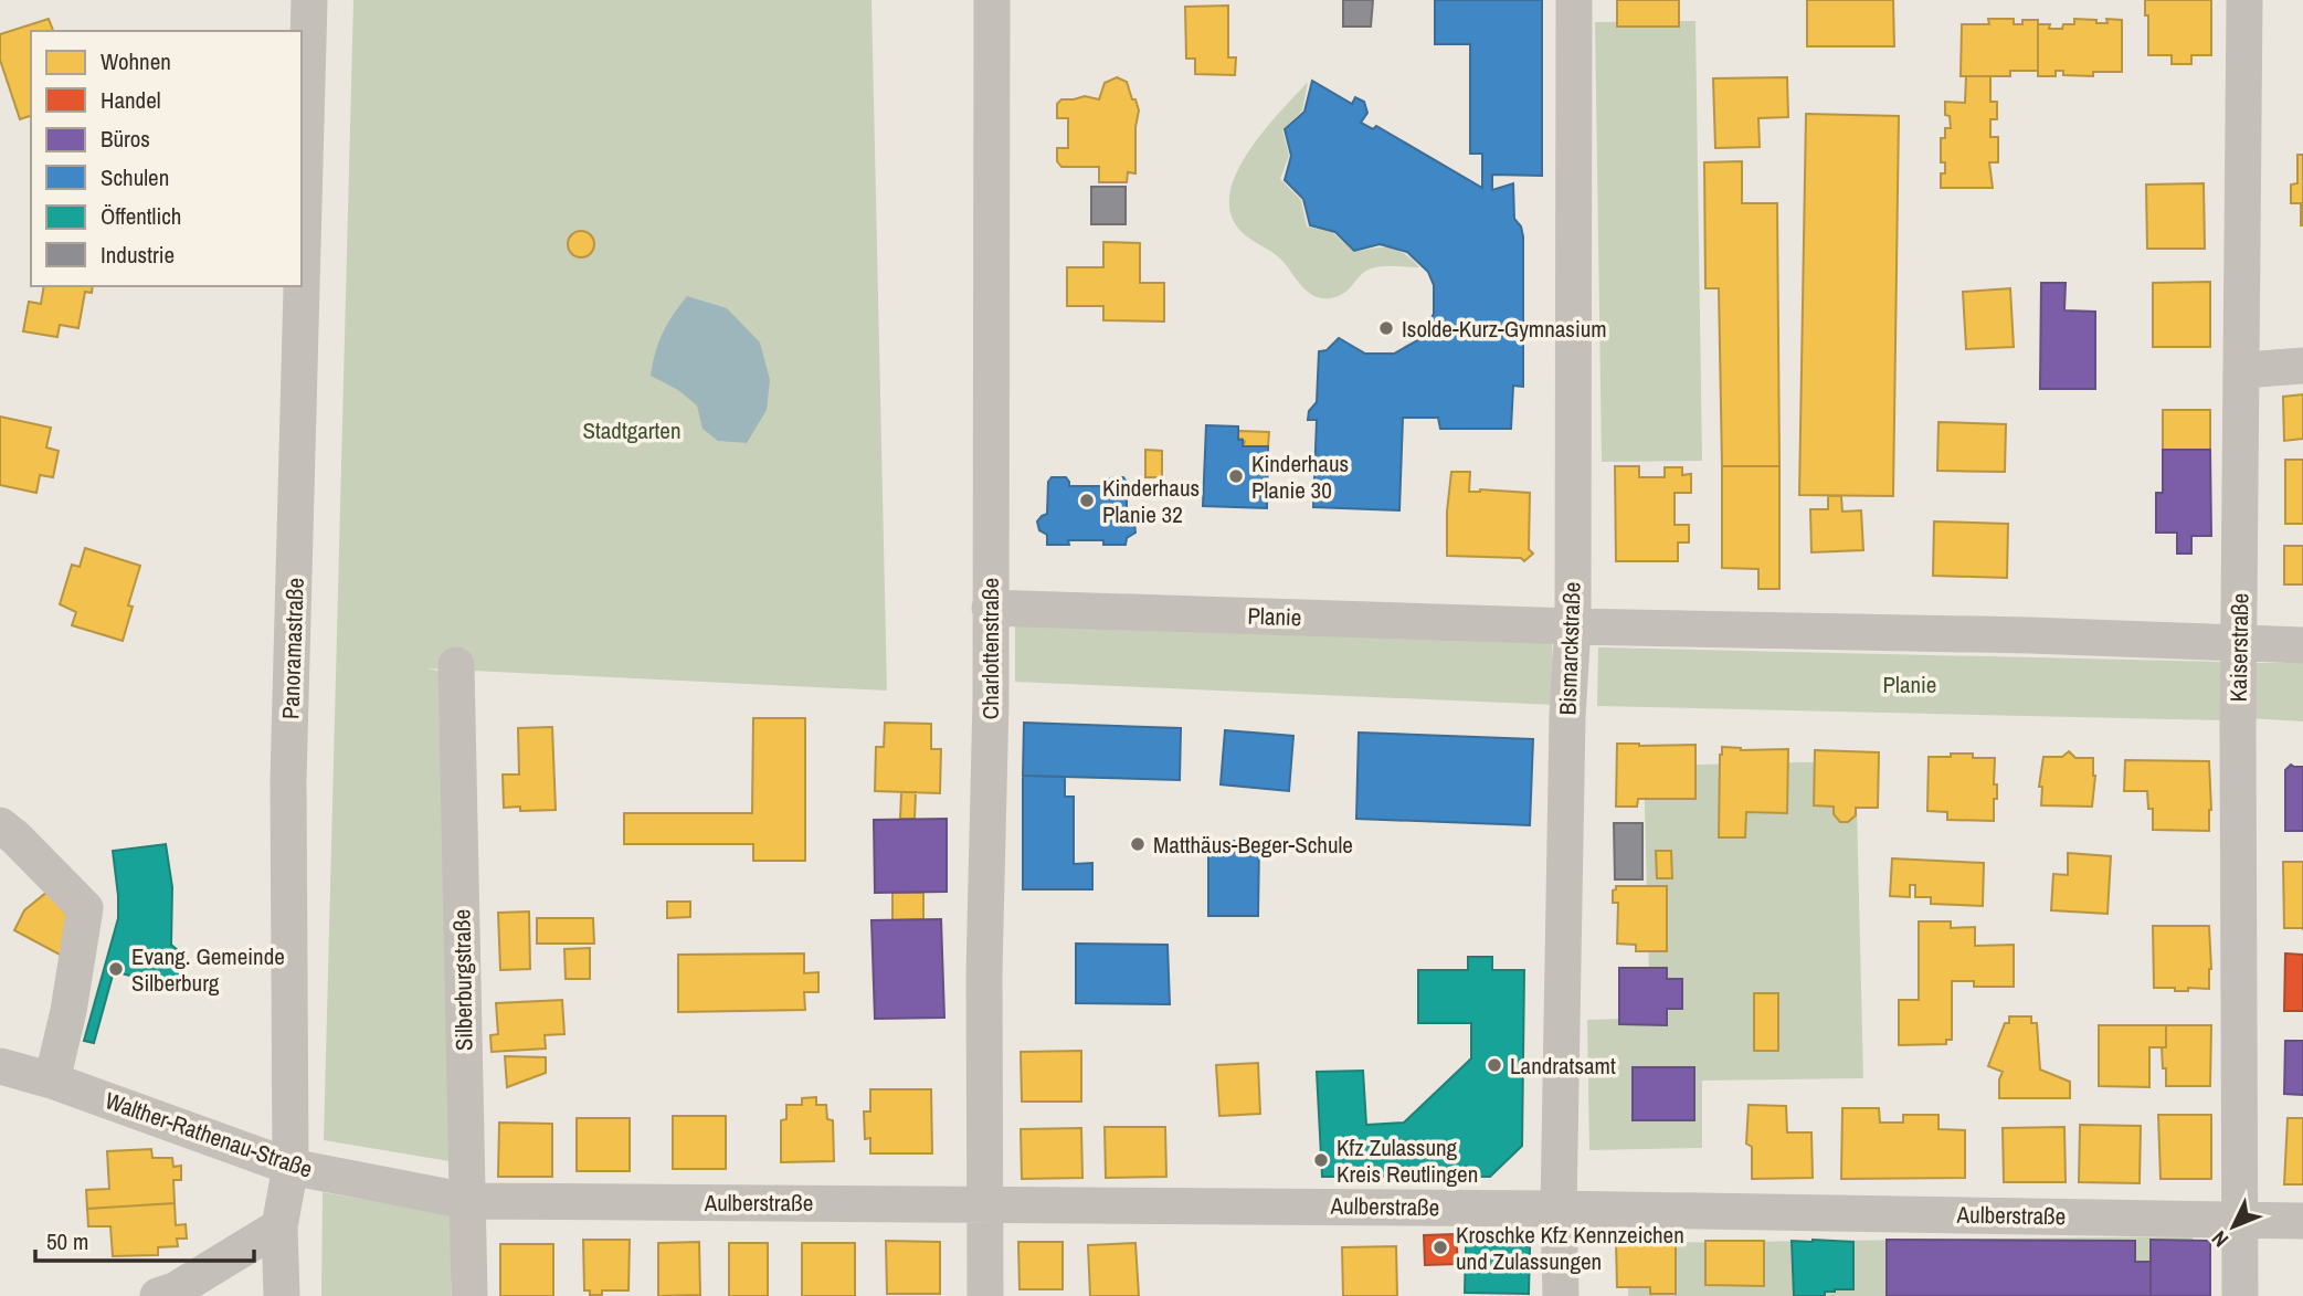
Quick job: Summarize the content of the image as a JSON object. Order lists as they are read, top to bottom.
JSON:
{
  "streets": {
    "street": [
      "Planie",
      "Kaiserstraße",
      "Panoramastraße",
      "Charlottenstraße",
      "Bismarckstraße",
      "Silberburgstraße",
      "Walther-Rathenau-Straße",
      "Aulberstraße"
    ]
  },
  "crossings": [
    ["Planie", "Kaiserstraße"],
    ["Planie", "Charlottenstraße"],
    ["Planie", "Bismarckstraße"],
    ["Kaiserstraße", "Aulberstraße"],
    ["Panoramastraße", "Walther-Rathenau-Straße"],
    ["Charlottenstraße", "Aulberstraße"],
    ["Bismarckstraße", "Aulberstraße"],
    ["Silberburgstraße", "Walther-Rathenau-Straße"],
    ["Silberburgstraße", "Aulberstraße"],
    ["Walther-Rathenau-Straße", "Aulberstraße"]
  ],
  "parks": ["Stadtgarten", "Planie"],
  "places": [
    "Isolde-Kurz-Gymnasium",
    "Kinderhaus Planie 30",
    "Kinderhaus Planie 32",
    "Matthäus-Beger-Schule",
    "Evang. Gemeinde Silberburg",
    "Landratsamt",
    "Kfz Zulassung Kreis Reutlingen",
    "Kroschke Kfz Kennzeichen und Zulassungen"
  ],
  "legend": [
    "Wohnen",
    "Handel",
    "Büros",
    "Schulen",
    "Öffentlich",
    "Industrie"
  ],
  "scale_bar": "50 m",
  "north": "bottom left"
}
